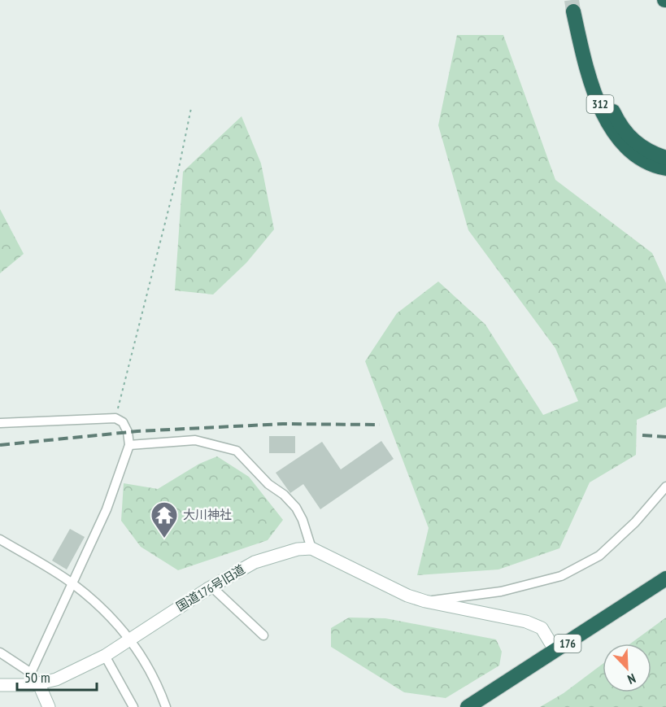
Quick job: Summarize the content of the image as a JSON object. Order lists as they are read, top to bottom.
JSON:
{
  "streets": {
    "highway": ["312", "176"],
    "street": ["国道176号旧道"]
  },
  "places": {
    "temple": ["大川神社"]
  },
  "scale_bar": "50 m",
  "north": "bottom right"
}
